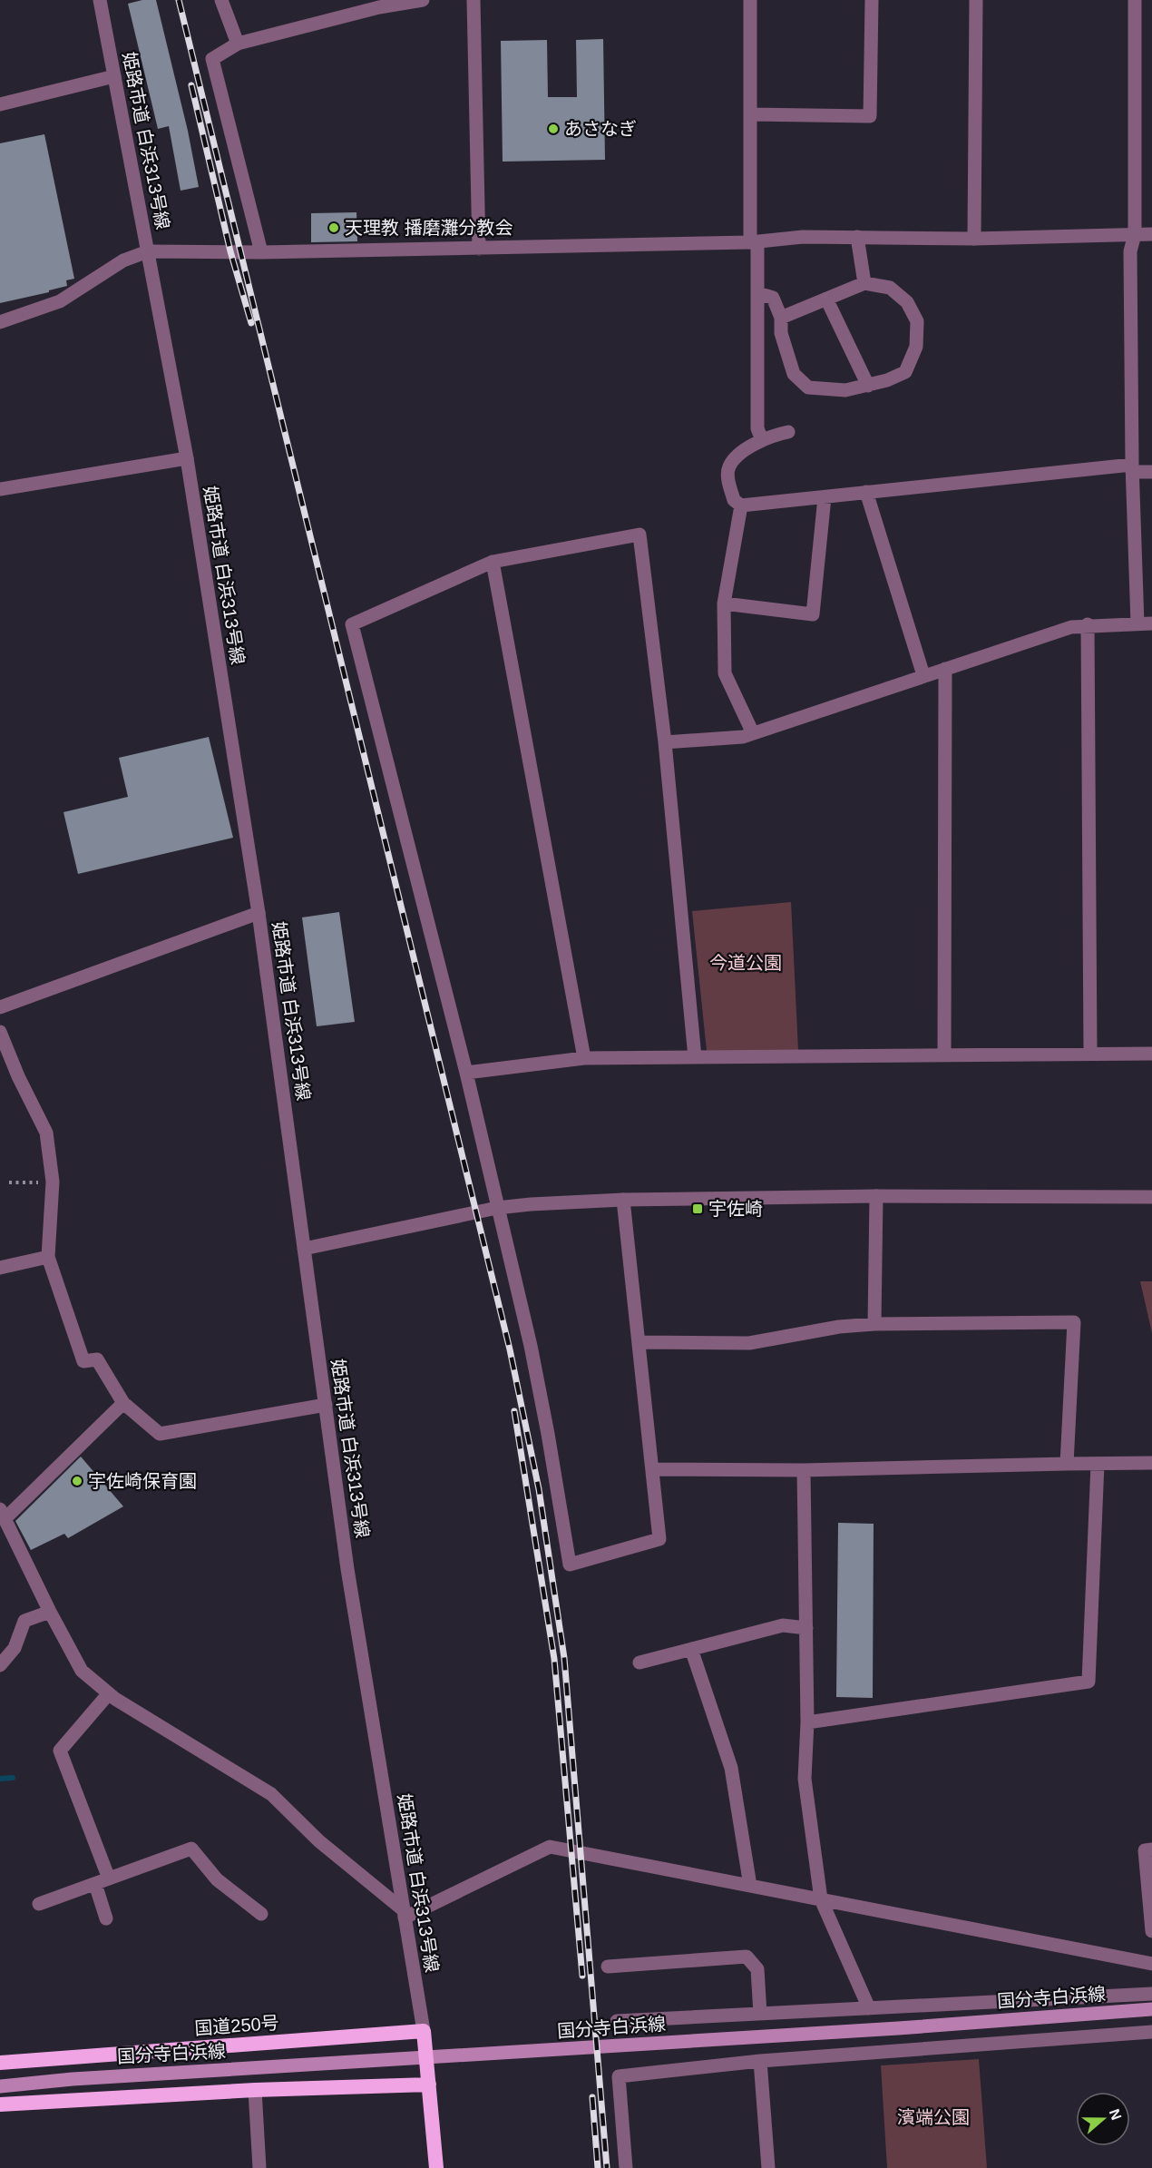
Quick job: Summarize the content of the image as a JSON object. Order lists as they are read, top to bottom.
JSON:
{
  "streets": {
    "highway": ["国道250号"],
    "main road": ["国分寺白浜線"],
    "street": ["姫路市道 白浜313号線"]
  },
  "crossings": [
    ["姫路市道 白浜313号線", "国道250号"]
  ],
  "parks": ["今道公園", "濱端公園"],
  "places": {
    "other": ["あさなぎ", "天理教 播磨灘分教会", "宇佐崎保育園"],
    "transit": ["宇佐崎"]
  },
  "north": "right"
}
